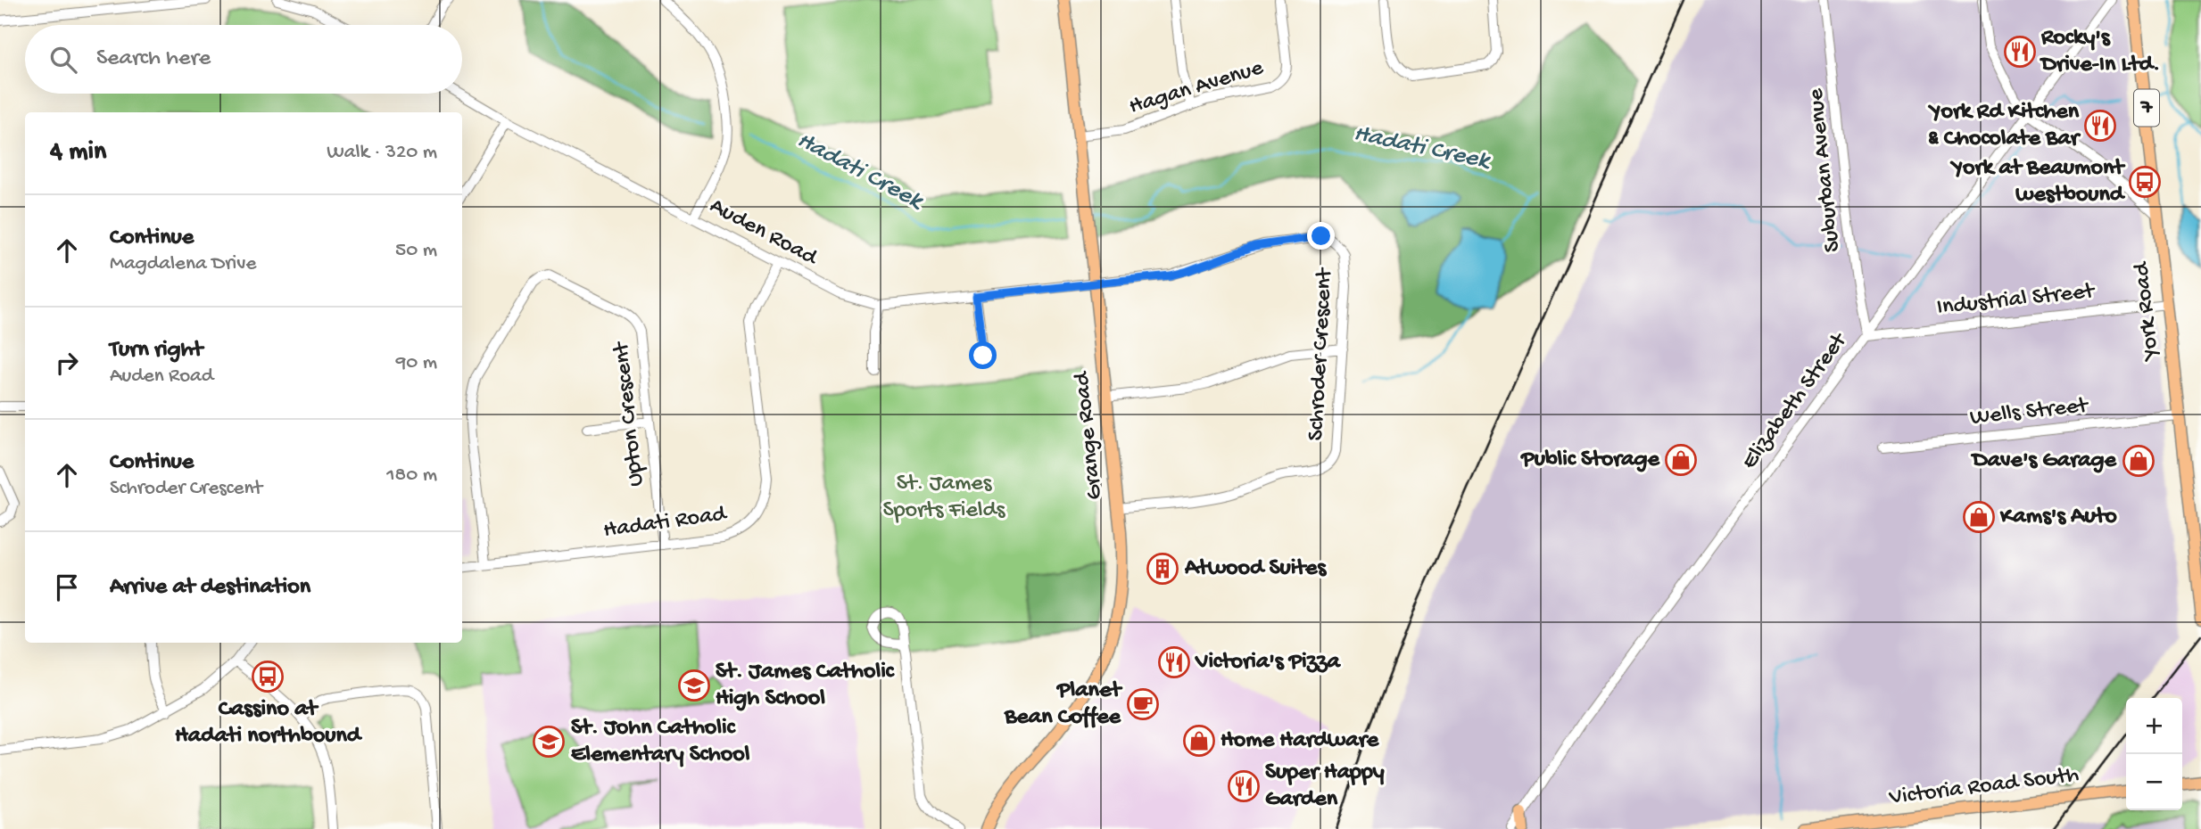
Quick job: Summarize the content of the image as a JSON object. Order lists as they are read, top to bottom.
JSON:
{
  "streets": {
    "main road": [
      "7",
      "York Road",
      "Grange Road",
      "Victoria Road South"
    ],
    "street": [
      "Hagan Avenue",
      "Suburban Avenue",
      "Auden Road",
      "Industrial Street",
      "Schroder Crescent",
      "Elizabeth Street",
      "Wells Street",
      "Upton Crescent",
      "Hadati Road"
    ]
  },
  "crossings": [
    ["Hagan Avenue", "Grange Road"],
    ["Suburban Avenue", "Industrial Street"],
    ["Suburban Avenue", "Elizabeth Street"],
    ["Auden Road", "Schroder Crescent"],
    ["Auden Road", "Grange Road"],
    ["Auden Road", "Hadati Road"],
    ["Industrial Street", "York Road"],
    ["Industrial Street", "Elizabeth Street"],
    ["York Road", "Wells Street"],
    ["Schroder Crescent", "Grange Road"],
    ["Upton Crescent", "Hadati Road"]
  ],
  "water": ["Hadati Creek"],
  "parks": ["St. James Sports Fields"],
  "places": {
    "restaurant": [
      "Rocky's Drive-In Ltd.",
      "York Rd Kitchen & Chocolate Bar",
      "Victoria's Pizza",
      "Super Happy Garden"
    ],
    "bus stop": ["York at Beaumont westbound", "Cassino at Hadati northbound"],
    "shop": [
      "Public Storage",
      "Dave's Garage",
      "Kams's Auto",
      "Home Hardware"
    ],
    "building": ["Atwood Suites"],
    "school or university": ["St. James Catholic High School", "St. John Catholic Elementary School"],
    "cafe": ["Planet Bean Coffee"]
  },
  "page": {
    "search": "Search here",
    "heading": ["4 min", "Walk · 320 m"],
    "list": [
      ["Continue", "Magdalena Drive", "50 m"],
      ["Turn right", "Auden Road", "90 m"],
      ["Continue", "Schroder Crescent", "180 m"],
      "Arrive at destination"
    ],
    "map_buttons": ["+", "−"]
  }
}
